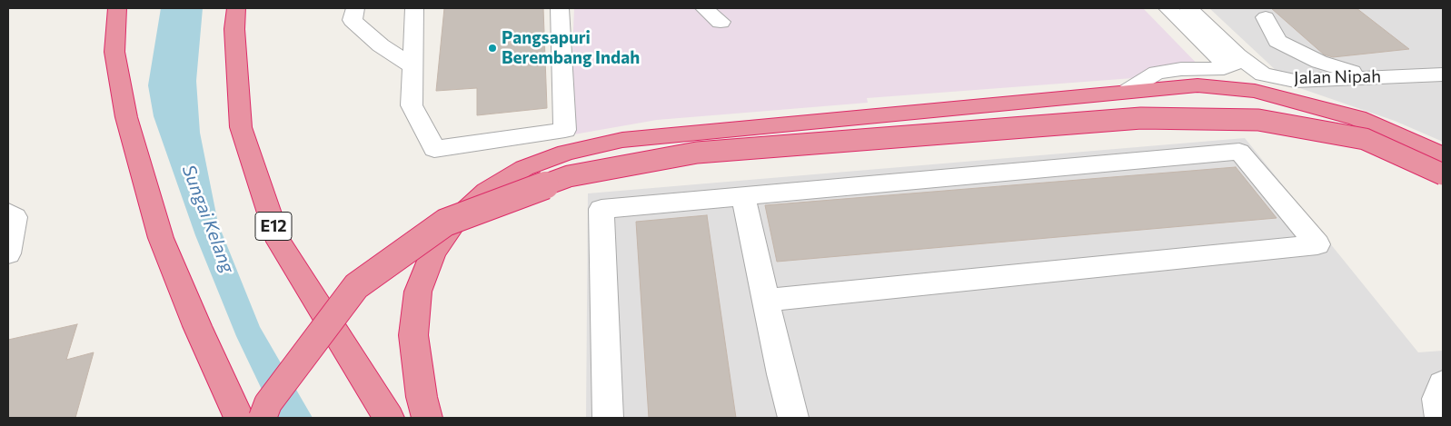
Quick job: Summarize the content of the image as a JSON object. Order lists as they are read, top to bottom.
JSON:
{
  "streets": {
    "highway": ["E12"],
    "street": ["Jalan Nipah"]
  },
  "water": ["Sungai Kelang"],
  "places": ["Pangsapuri Berembang Indah"]
}
